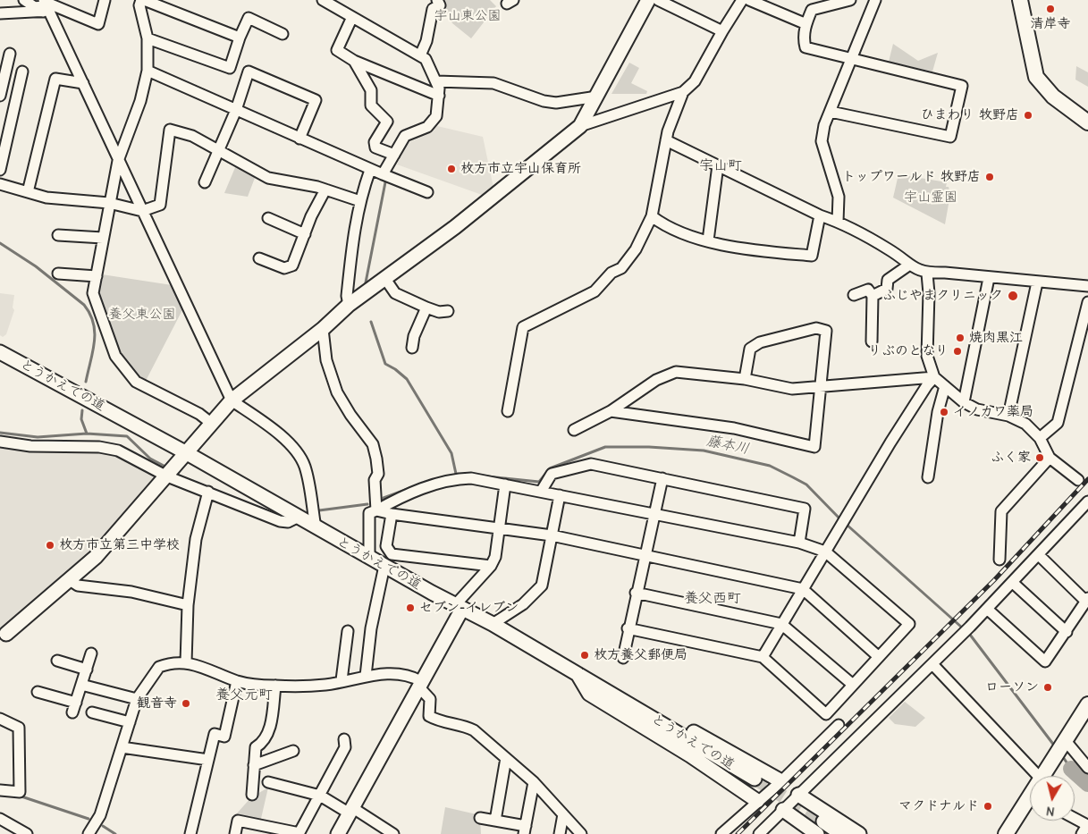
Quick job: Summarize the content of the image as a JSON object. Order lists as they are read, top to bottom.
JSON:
{
  "streets": {
    "street": ["とうかえでの道"]
  },
  "districts": ["宇山町", "養父西町", "養父元町"],
  "water": ["藤本川"],
  "parks": ["宇山東公園", "宇山霊園", "養父東公園"],
  "places": [
    "清岸寺",
    "ひまわり 牧野店",
    "枚方市立宇山保育所",
    "トップワールド 牧野店",
    "ふじやまクリニック",
    "焼肉黒江",
    "りぶのとなり",
    "イノカワ薬局",
    "ふく家",
    "枚方市立第三中学校",
    "セブン-イレブン",
    "枚方養父郵便局",
    "ローソン",
    "観音寺",
    "マクドナルド"
  ],
  "north": "bottom"
}
